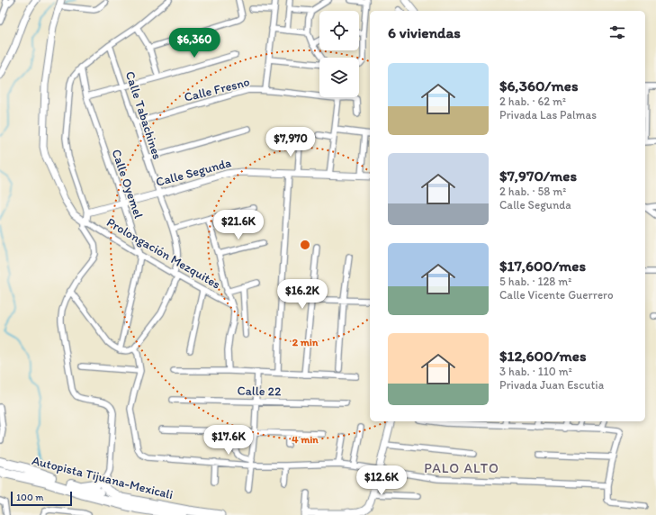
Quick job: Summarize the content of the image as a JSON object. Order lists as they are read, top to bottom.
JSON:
{
  "streets": {
    "highway": ["Autopista Tijuana-Mexicali"],
    "street": [
      "Calle Fresno",
      "Calle Tabachines",
      "Calle Segunda",
      "Calle Oyemel",
      "Prolongación Mezquites",
      "Calle 22"
    ]
  },
  "crossings": [
    ["Calle Fresno", "Calle Tabachines"],
    ["Calle Tabachines", "Calle Segunda"],
    ["Calle Tabachines", "Prolongación Mezquites"],
    ["Calle Segunda", "Calle Oyemel"],
    ["Calle Oyemel", "Prolongación Mezquites"]
  ],
  "districts": ["PALO ALTO"],
  "scale_bar": "100 m",
  "page": {
    "heading": "6 viviendas",
    "price": [
      "$6,360",
      "$7,970",
      "$21.6K",
      "$16.2K",
      "$17.6K",
      "$12.6K"
    ],
    "list": [
      {
        "name": "$6,360/mes",
        "note": "2 hab. · 62 m² · Privada Las Palmas"
      },
      {
        "name": "$7,970/mes",
        "note": "2 hab. · 58 m² · Calle Segunda"
      },
      {
        "name": "$17,600/mes",
        "note": "5 hab. · 128 m² · Calle Vicente Guerrero"
      },
      {
        "name": "$12,600/mes",
        "note": "3 hab. · 110 m² · Privada Juan Escutia"
      }
    ],
    "scale": "100 m"
  },
  "rings": ["2 min", "4 min"]
}
